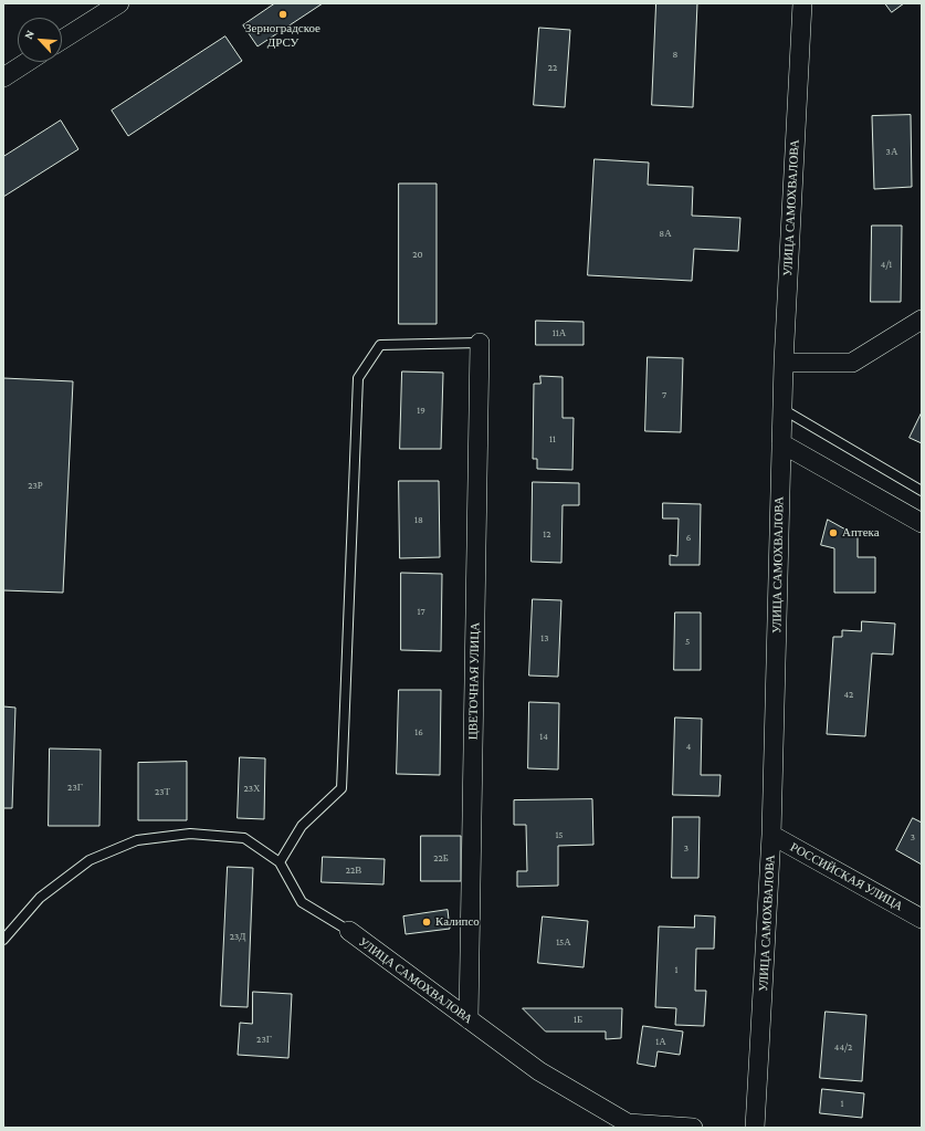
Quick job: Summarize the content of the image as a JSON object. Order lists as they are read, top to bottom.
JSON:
{
  "streets": {
    "street": ["УЛИЦА САМОХВАЛОВА", "ЦВЕТОЧНАЯ УЛИЦА", "РОССИЙСКАЯ УЛИЦА"]
  },
  "crossings": [
    ["УЛИЦА САМОХВАЛОВА", "ЦВЕТОЧНАЯ УЛИЦА"],
    ["УЛИЦА САМОХВАЛОВА", "РОССИЙСКАЯ УЛИЦА"]
  ],
  "places": ["Зерноградское ДРСУ", "Аптека", "Калипсо"],
  "house_numbers": [
    "8",
    "22",
    "3А",
    "8А",
    "20",
    "4/1",
    "11А",
    "7",
    "19",
    "11",
    "23Р",
    "18",
    "12",
    "6",
    "17",
    "13",
    "5",
    "42",
    "16",
    "14",
    "4",
    "23Г",
    "23Х",
    "23Т",
    "15",
    "3",
    "3",
    "22Б",
    "22В",
    "23Д",
    "15А",
    "1",
    "1Б",
    "23Г",
    "1А",
    "44/2",
    "1"
  ],
  "north": "top left"
}
